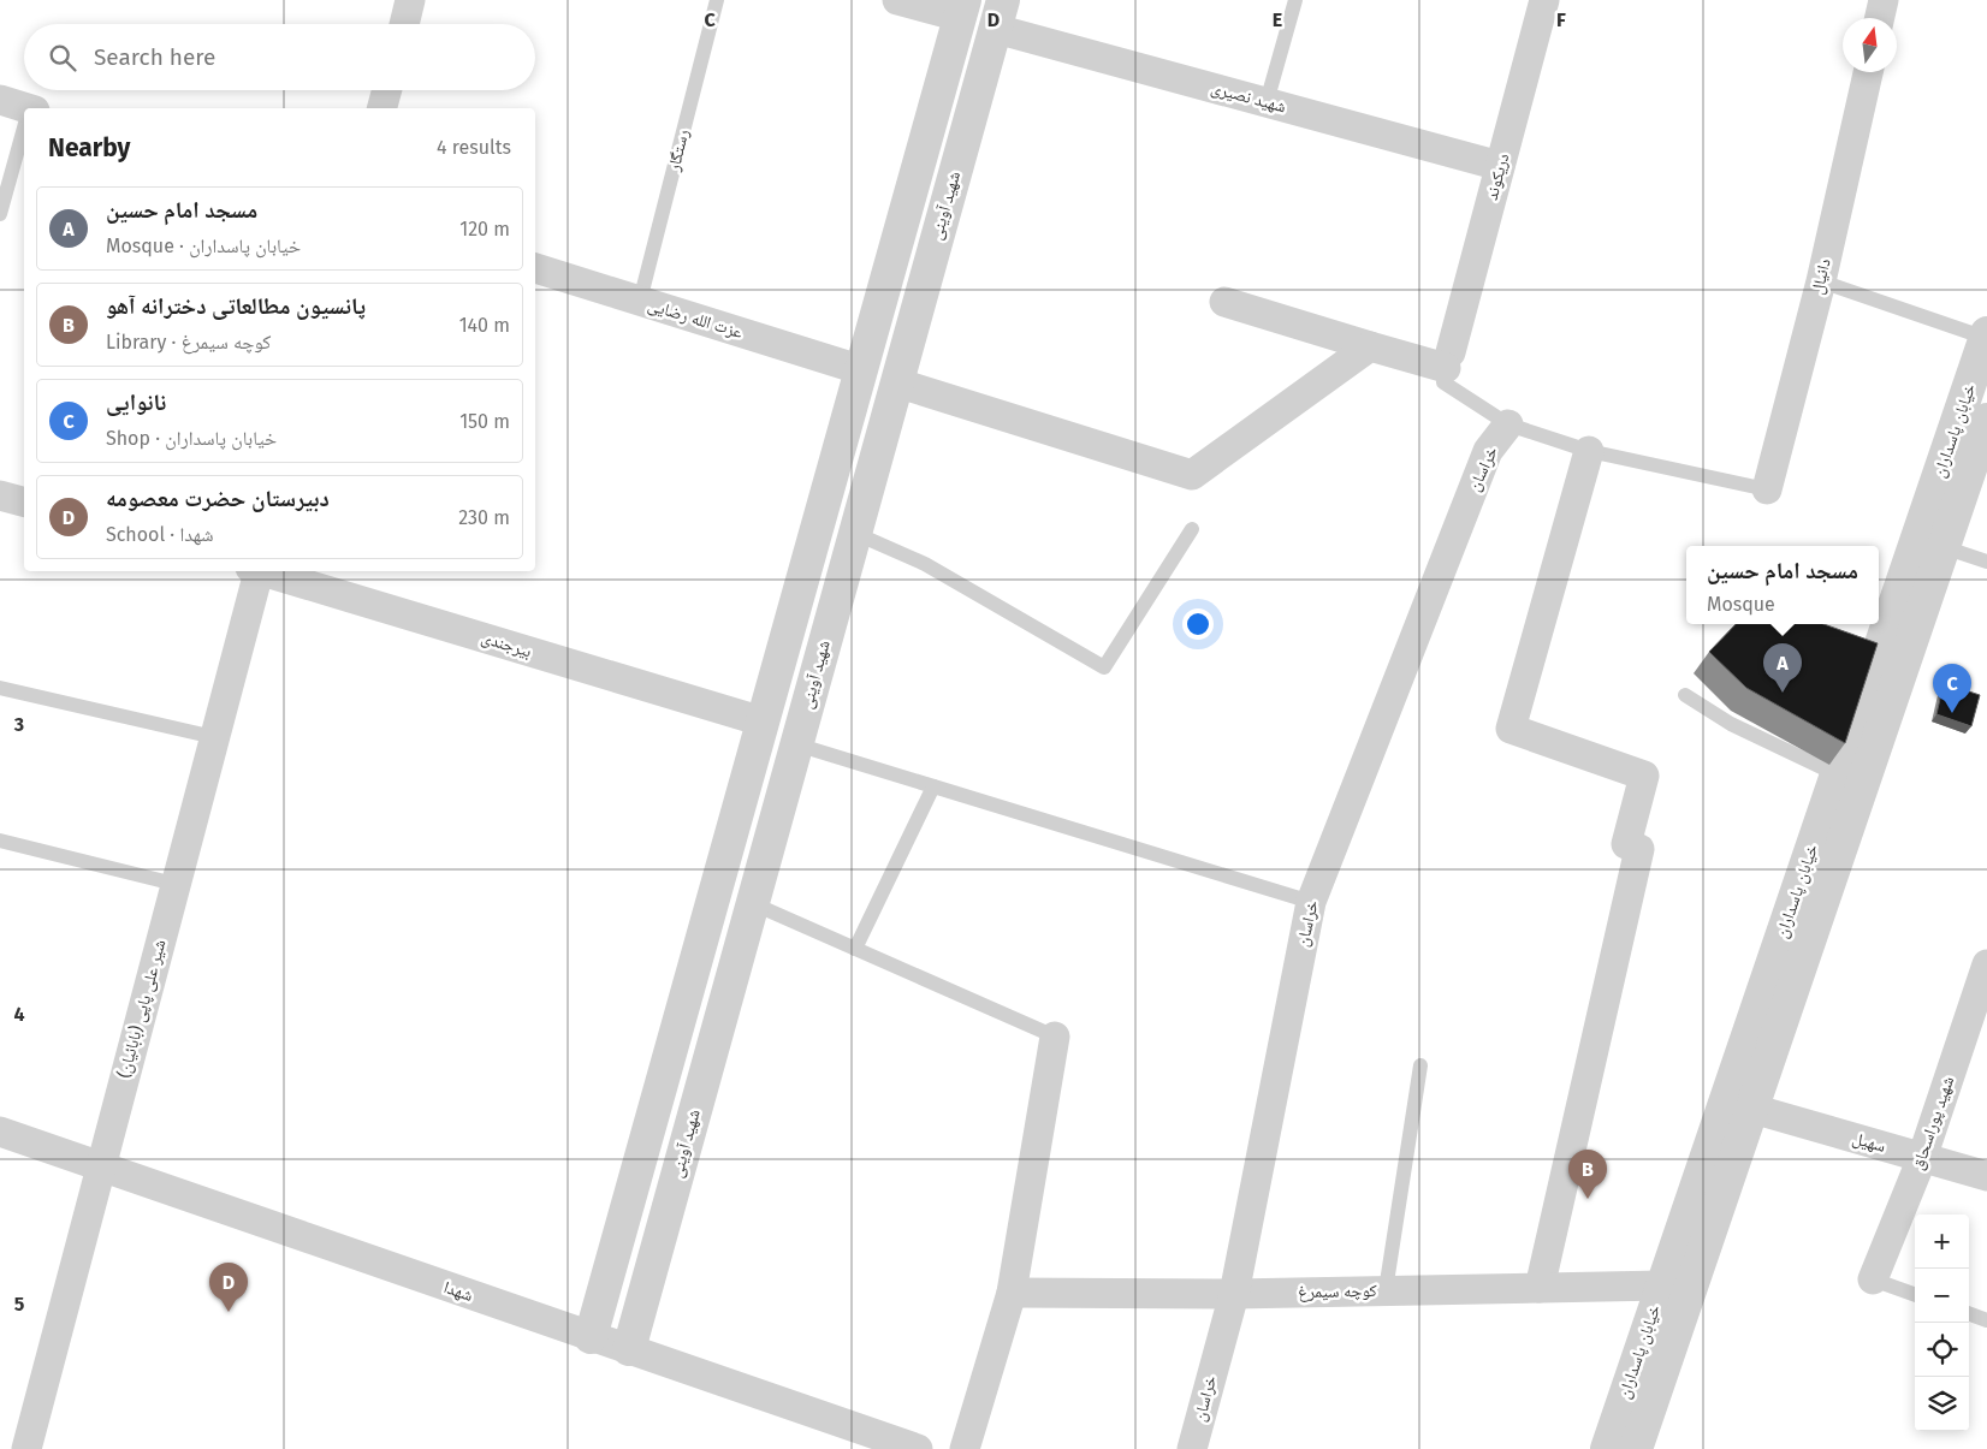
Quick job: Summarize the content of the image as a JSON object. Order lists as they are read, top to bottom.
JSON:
{
  "streets": {
    "street": [
      "شهید نصیری",
      "دریکوند",
      "شهید آوینی",
      "دانیال",
      "عزت الله رضایی",
      "خیابان پاسداران",
      "خراسان",
      "بیرجندی",
      "شیر علی پاپی (بابائیان)",
      "شهید پوراسحاق",
      "سهیل",
      "شهدا",
      "کوچه سیمرغ"
    ],
    "lane": ["رستگار"]
  },
  "crossings": [
    ["شهید نصیری", "دریکوند"],
    ["شهید نصیری", "شهید آوینی"],
    ["رستگار", "عزت الله رضایی"],
    ["شهید آوینی", "شهدا"],
    ["خیابان پاسداران", "سهیل"],
    ["خیابان پاسداران", "کوچه سیمرغ"],
    ["خراسان", "کوچه سیمرغ"],
    ["شیر علی پاپی (بابائیان)", "شهدا"],
    ["شهید پوراسحاق", "سهیل"]
  ],
  "north": "top",
  "page": {
    "search": "Search here",
    "heading": ["Nearby", "4 results"],
    "list": [
      {
        "mark": "A",
        "name": "مسجد امام حسین",
        "note": "Mosque · خیابان پاسداران",
        "value": "120 m"
      },
      {
        "mark": "B",
        "name": "پانسیون مطالعاتی دخترانه آهو",
        "note": "Library · کوچه سیمرغ",
        "value": "140 m"
      },
      {
        "mark": "C",
        "name": "نانوایی",
        "note": "Shop · خیابان پاسداران",
        "value": "150 m"
      },
      {
        "mark": "D",
        "name": "دبیرستان حضرت معصومه",
        "note": "School · شهدا",
        "value": "230 m"
      }
    ],
    "popup": ["مسجد امام حسین", "Mosque"],
    "pins": [
      "A",
      "C",
      "B",
      "D"
    ],
    "map_buttons": ["+", "−"]
  },
  "grid": {
    "columns": [
      "C",
      "D",
      "E",
      "F"
    ],
    "rows": ["3", "4", "5"]
  }
}
